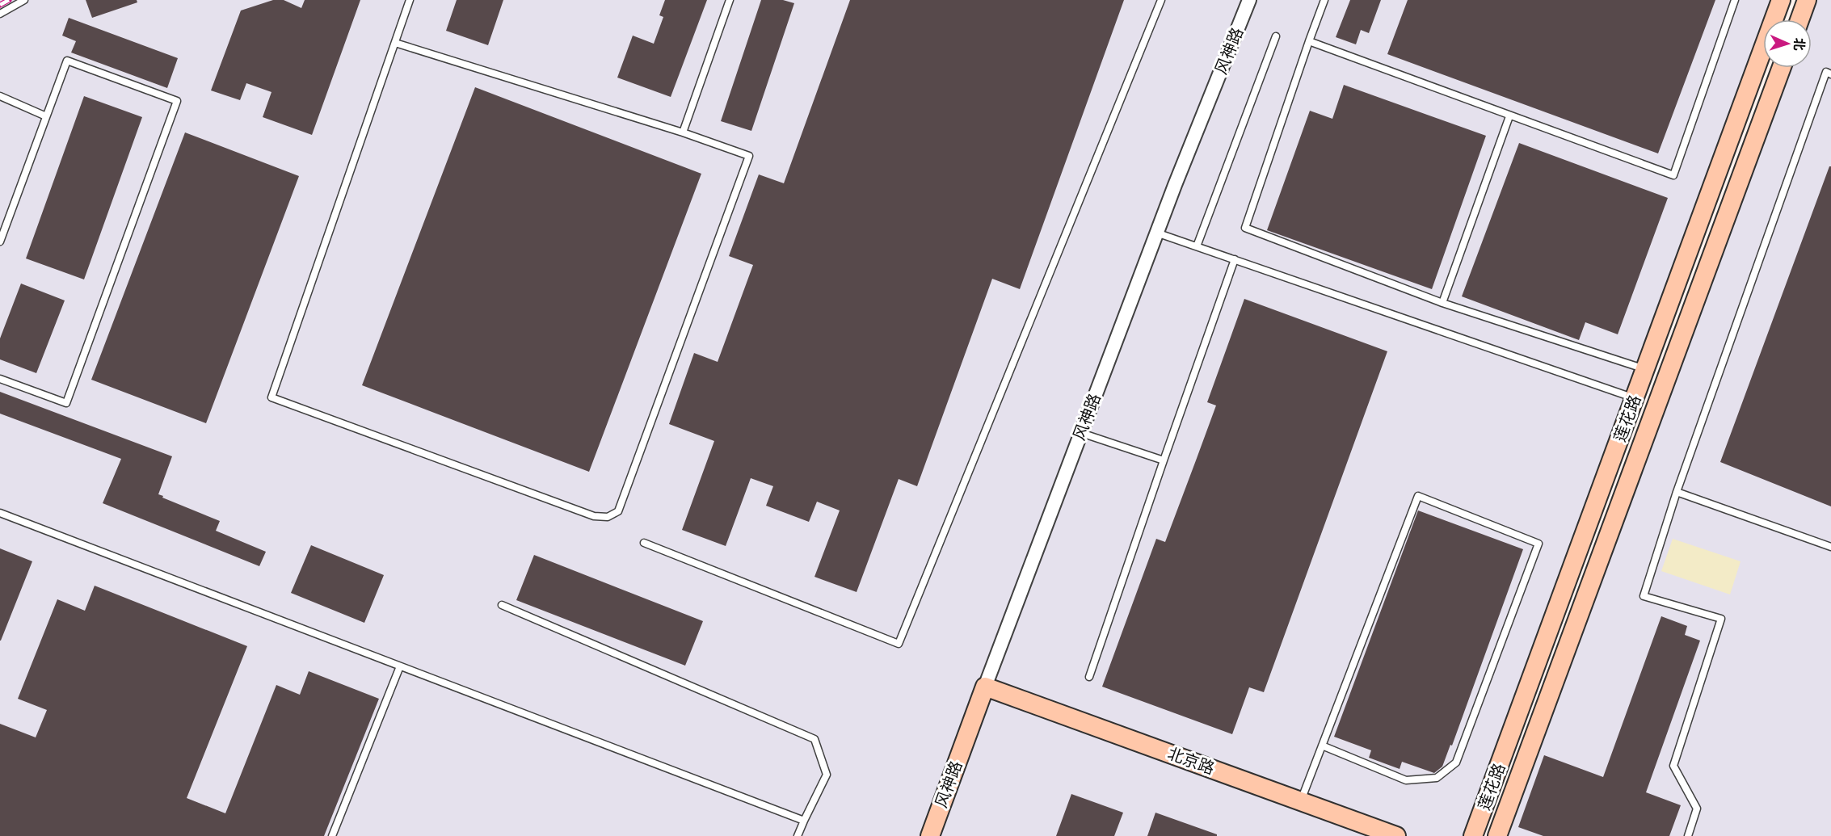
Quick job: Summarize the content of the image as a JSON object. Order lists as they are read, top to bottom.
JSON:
{
  "streets": {
    "street": ["风神路", "莲花路", "北京路"]
  },
  "crossings": [
    ["风神路", "北京路"]
  ],
  "north": "right"
}
